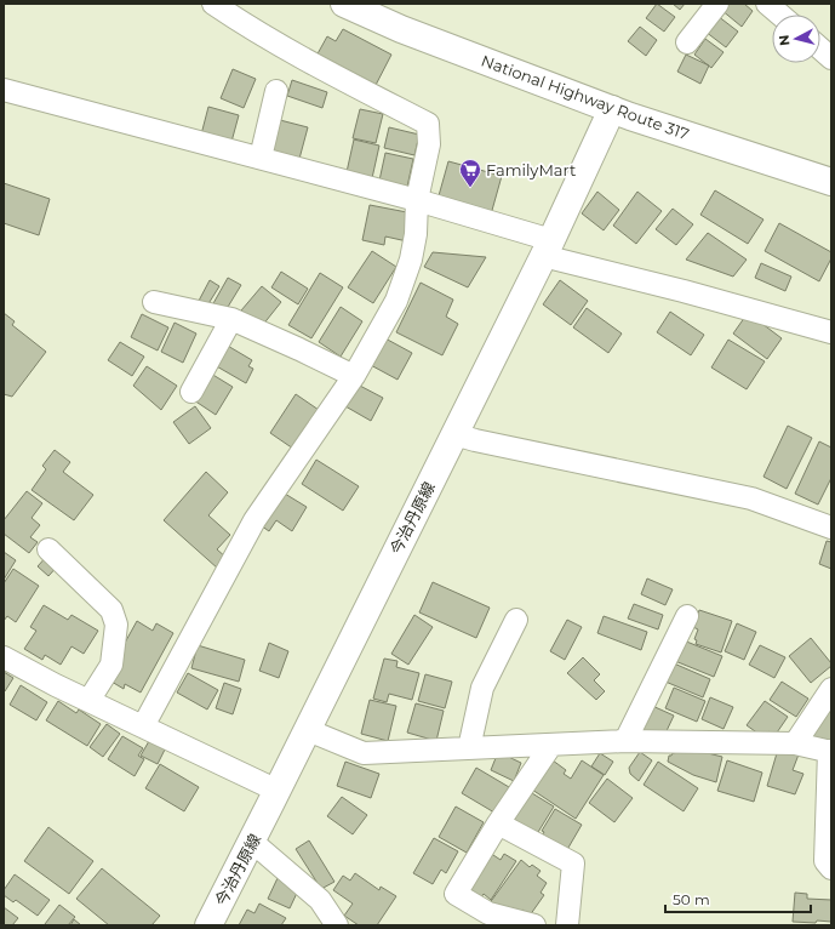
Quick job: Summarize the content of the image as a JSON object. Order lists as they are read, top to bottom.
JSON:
{
  "streets": {
    "main road": ["National Highway Route 317", "今治丹原線"]
  },
  "crossings": [
    ["National Highway Route 317", "今治丹原線"]
  ],
  "places": {
    "supermarket": ["FamilyMart"]
  },
  "scale_bar": "50 m",
  "north": "left"
}
